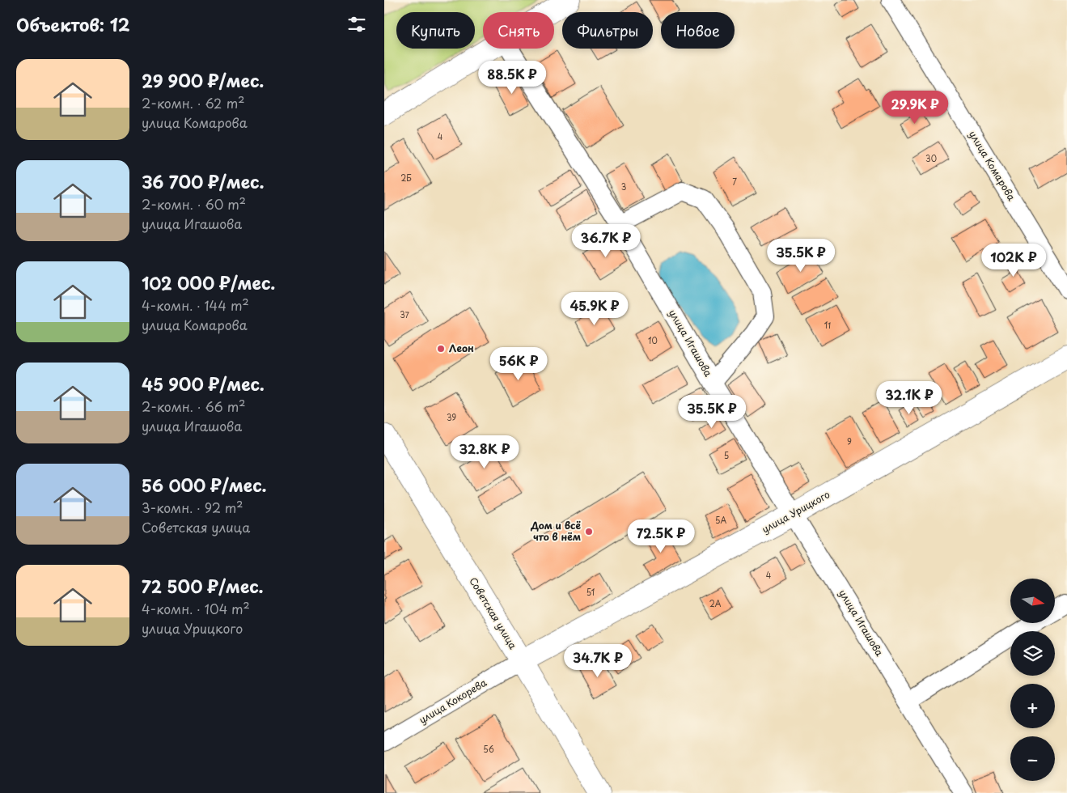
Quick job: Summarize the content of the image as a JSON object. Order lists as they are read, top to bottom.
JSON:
{
  "streets": {
    "main road": ["улица Урицкого", "Советская улица"],
    "street": ["улица Комарова", "улица Игашова", "улица Кокорева"]
  },
  "crossings": [
    ["улица Игашова", "улица Урицкого"],
    ["улица Урицкого", "Советская улица"],
    ["улица Урицкого", "улица Кокорева"],
    ["Советская улица", "улица Кокорева"]
  ],
  "places": ["Леон", "Дом и всё что в нём"],
  "house_numbers": [
    "4",
    "30",
    "2Б",
    "7",
    "3",
    "37",
    "11",
    "10",
    "39",
    "9",
    "5",
    "5А",
    "4",
    "51",
    "2А",
    "56"
  ],
  "north": "right",
  "page": {
    "heading": "Объектов: 12",
    "chip": [
      "Купить",
      "Снять",
      "Фильтры",
      "Новое"
    ],
    "list": [
      {
        "name": "29 900 ₽/мес.",
        "note": "2-комн. · 62 m² · улица Комарова"
      },
      {
        "name": "36 700 ₽/мес.",
        "note": "2-комн. · 60 m² · улица Игашова"
      },
      {
        "name": "102 000 ₽/мес.",
        "note": "4-комн. · 144 m² · улица Комарова"
      },
      {
        "name": "45 900 ₽/мес.",
        "note": "2-комн. · 66 m² · улица Игашова"
      },
      {
        "name": "56 000 ₽/мес.",
        "note": "3-комн. · 92 m² · Советская улица"
      },
      {
        "name": "72 500 ₽/мес.",
        "note": "4-комн. · 104 m² · улица Урицкого"
      }
    ],
    "price": [
      "88.5K ₽",
      "29.9K ₽",
      "36.7K ₽",
      "35.5K ₽",
      "102K ₽",
      "45.9K ₽",
      "56K ₽",
      "32.1K ₽",
      "35.5K ₽",
      "32.8K ₽",
      "72.5K ₽",
      "34.7K ₽"
    ],
    "map_buttons": ["+", "−"]
  }
}
